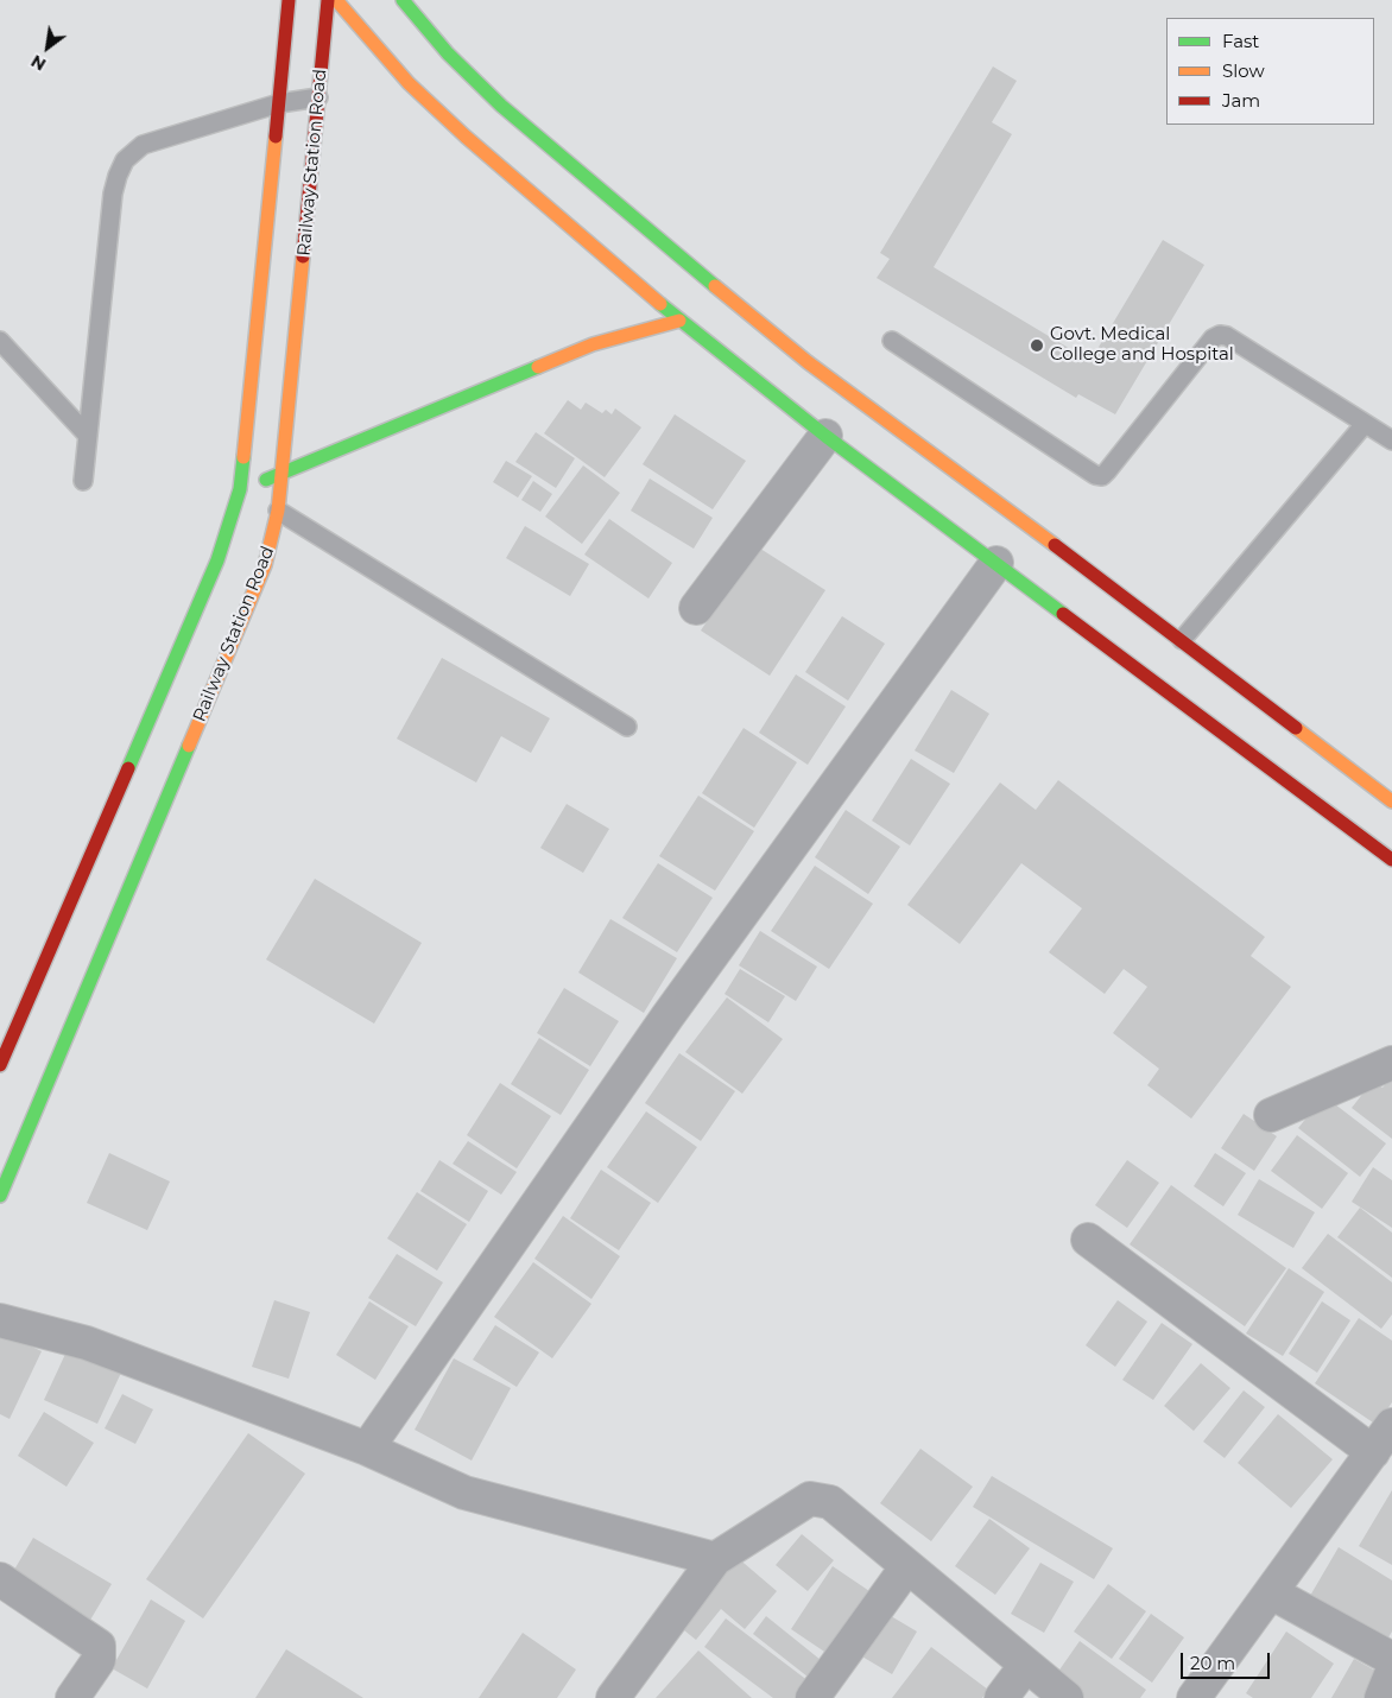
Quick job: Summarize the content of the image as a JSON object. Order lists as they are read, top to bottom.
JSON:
{
  "streets": {
    "main road": ["Railway Station Road"]
  },
  "places": ["Govt. Medical College and Hospital"],
  "legend": ["Fast", "Slow", "Jam"],
  "scale_bar": "20 m",
  "north": "bottom left"
}
